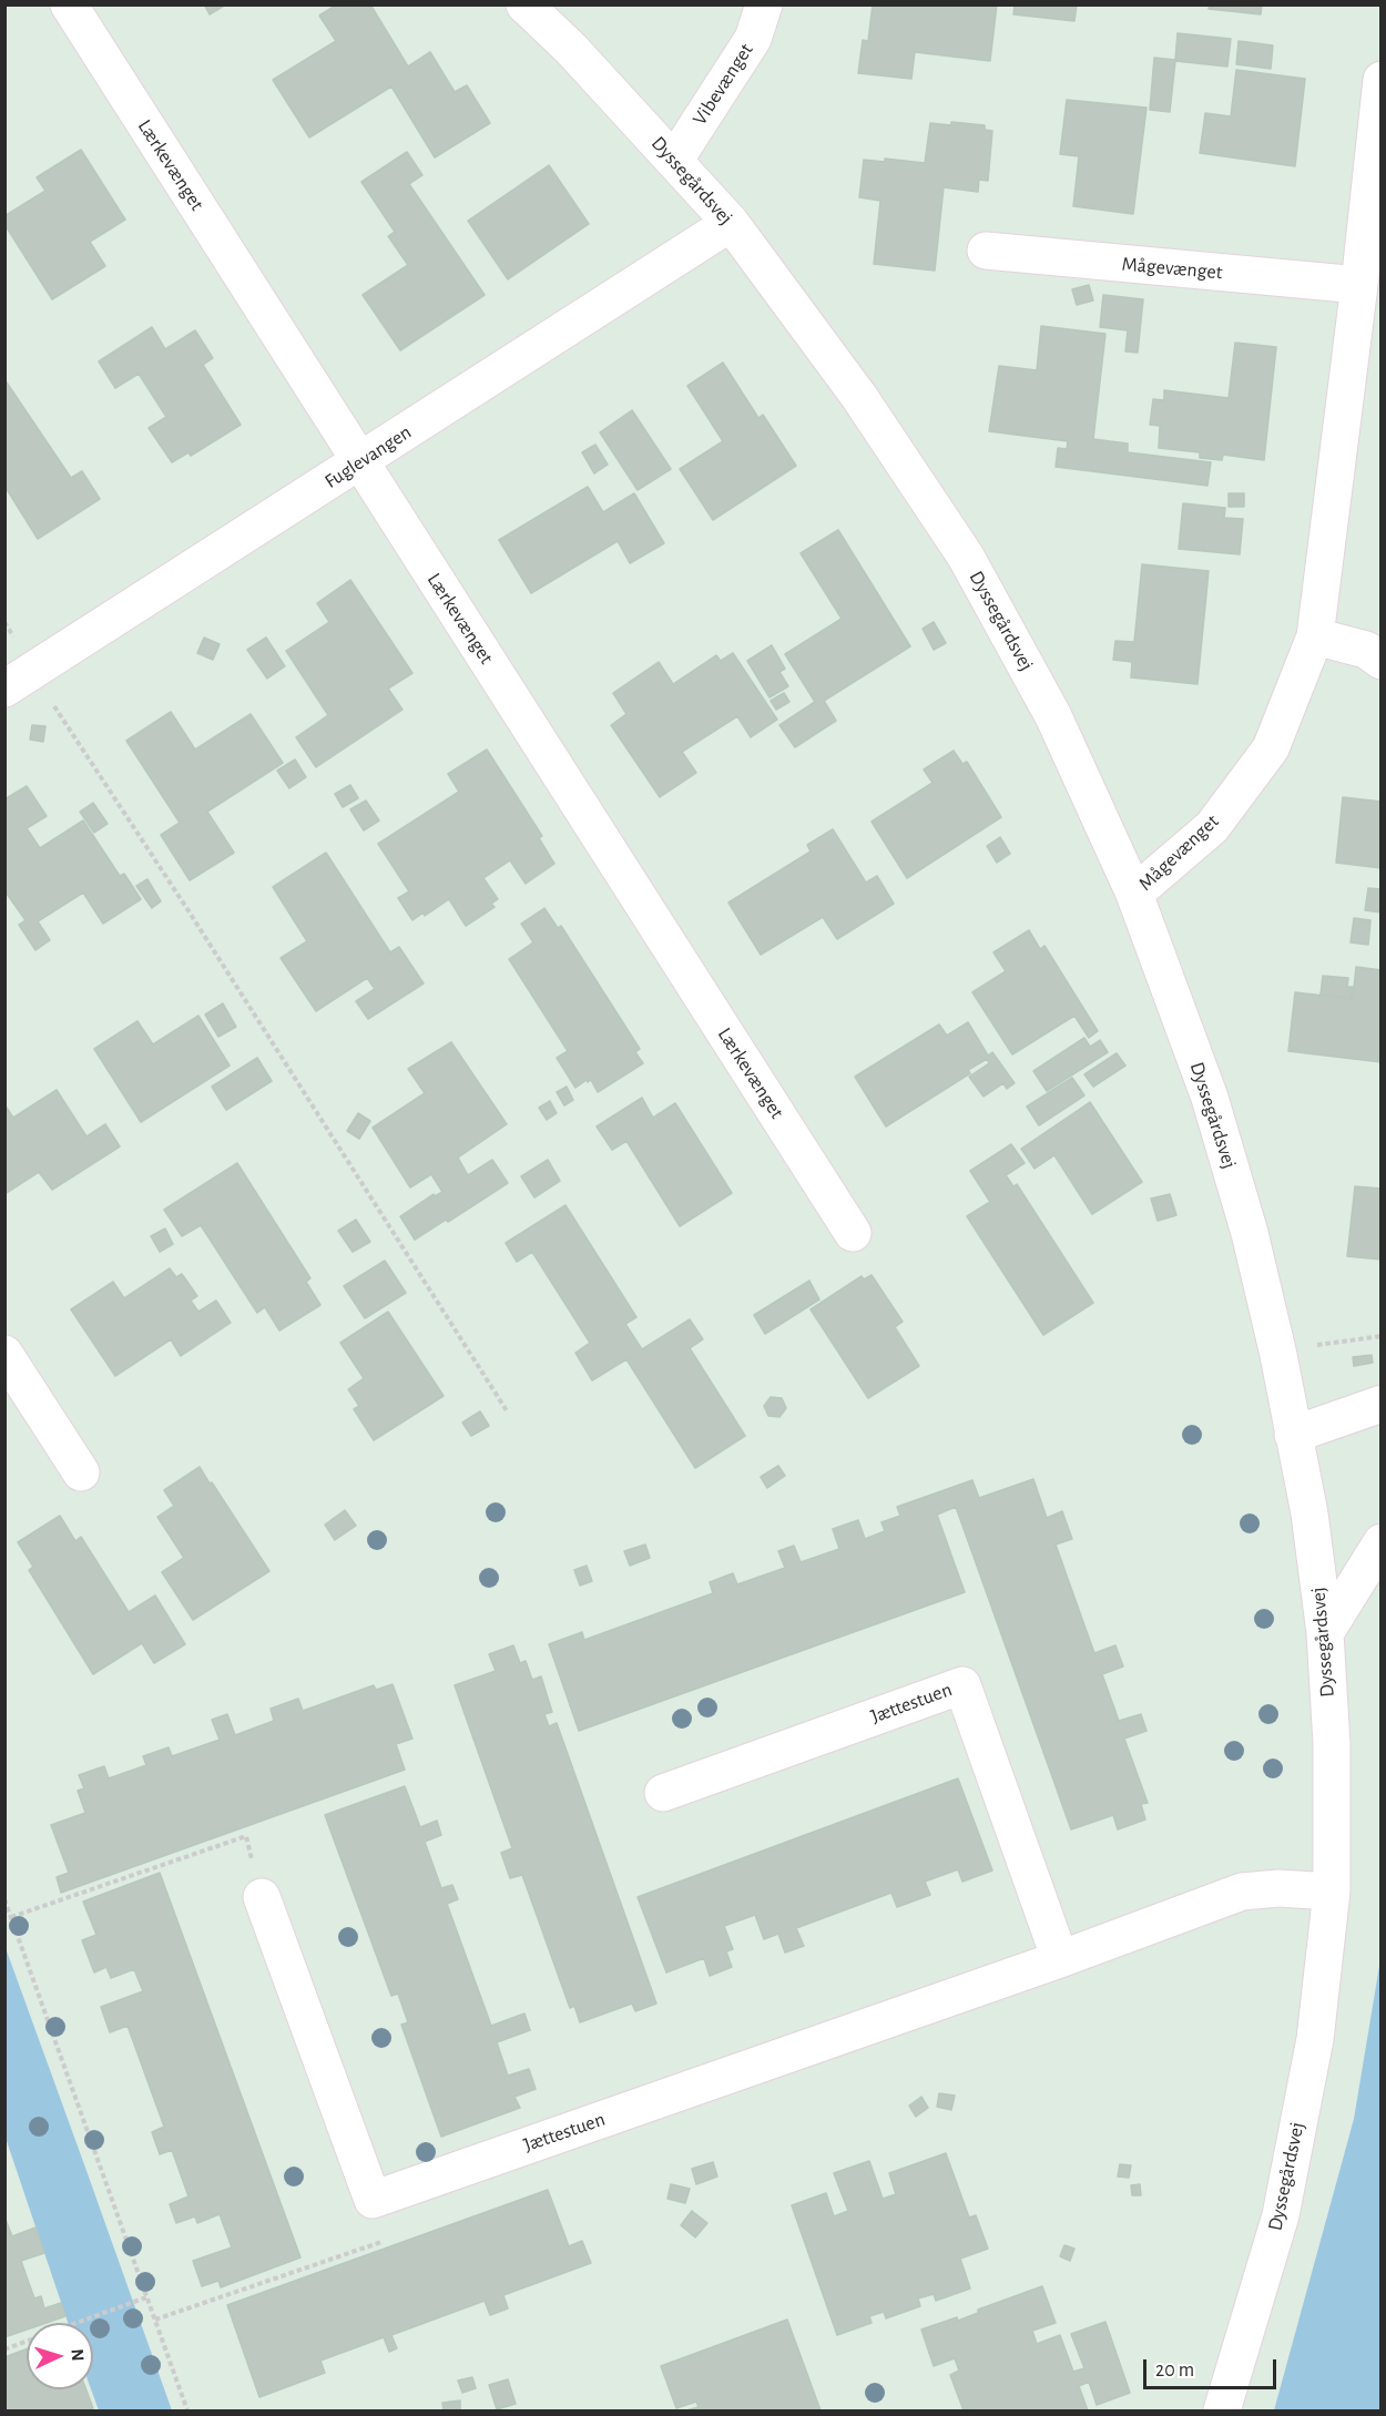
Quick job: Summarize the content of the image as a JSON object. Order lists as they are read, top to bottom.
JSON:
{
  "streets": {
    "street": [
      "Vibevænget",
      "Lærkevænget",
      "Dyssegårdsvej",
      "Mågevænget",
      "Fuglevangen",
      "Jættestuen"
    ]
  },
  "crossings": [
    ["Vibevænget", "Dyssegårdsvej"],
    ["Lærkevænget", "Fuglevangen"],
    ["Dyssegårdsvej", "Mågevænget"],
    ["Dyssegårdsvej", "Fuglevangen"],
    ["Dyssegårdsvej", "Jættestuen"]
  ],
  "scale_bar": "20 m",
  "north": "right"
}
